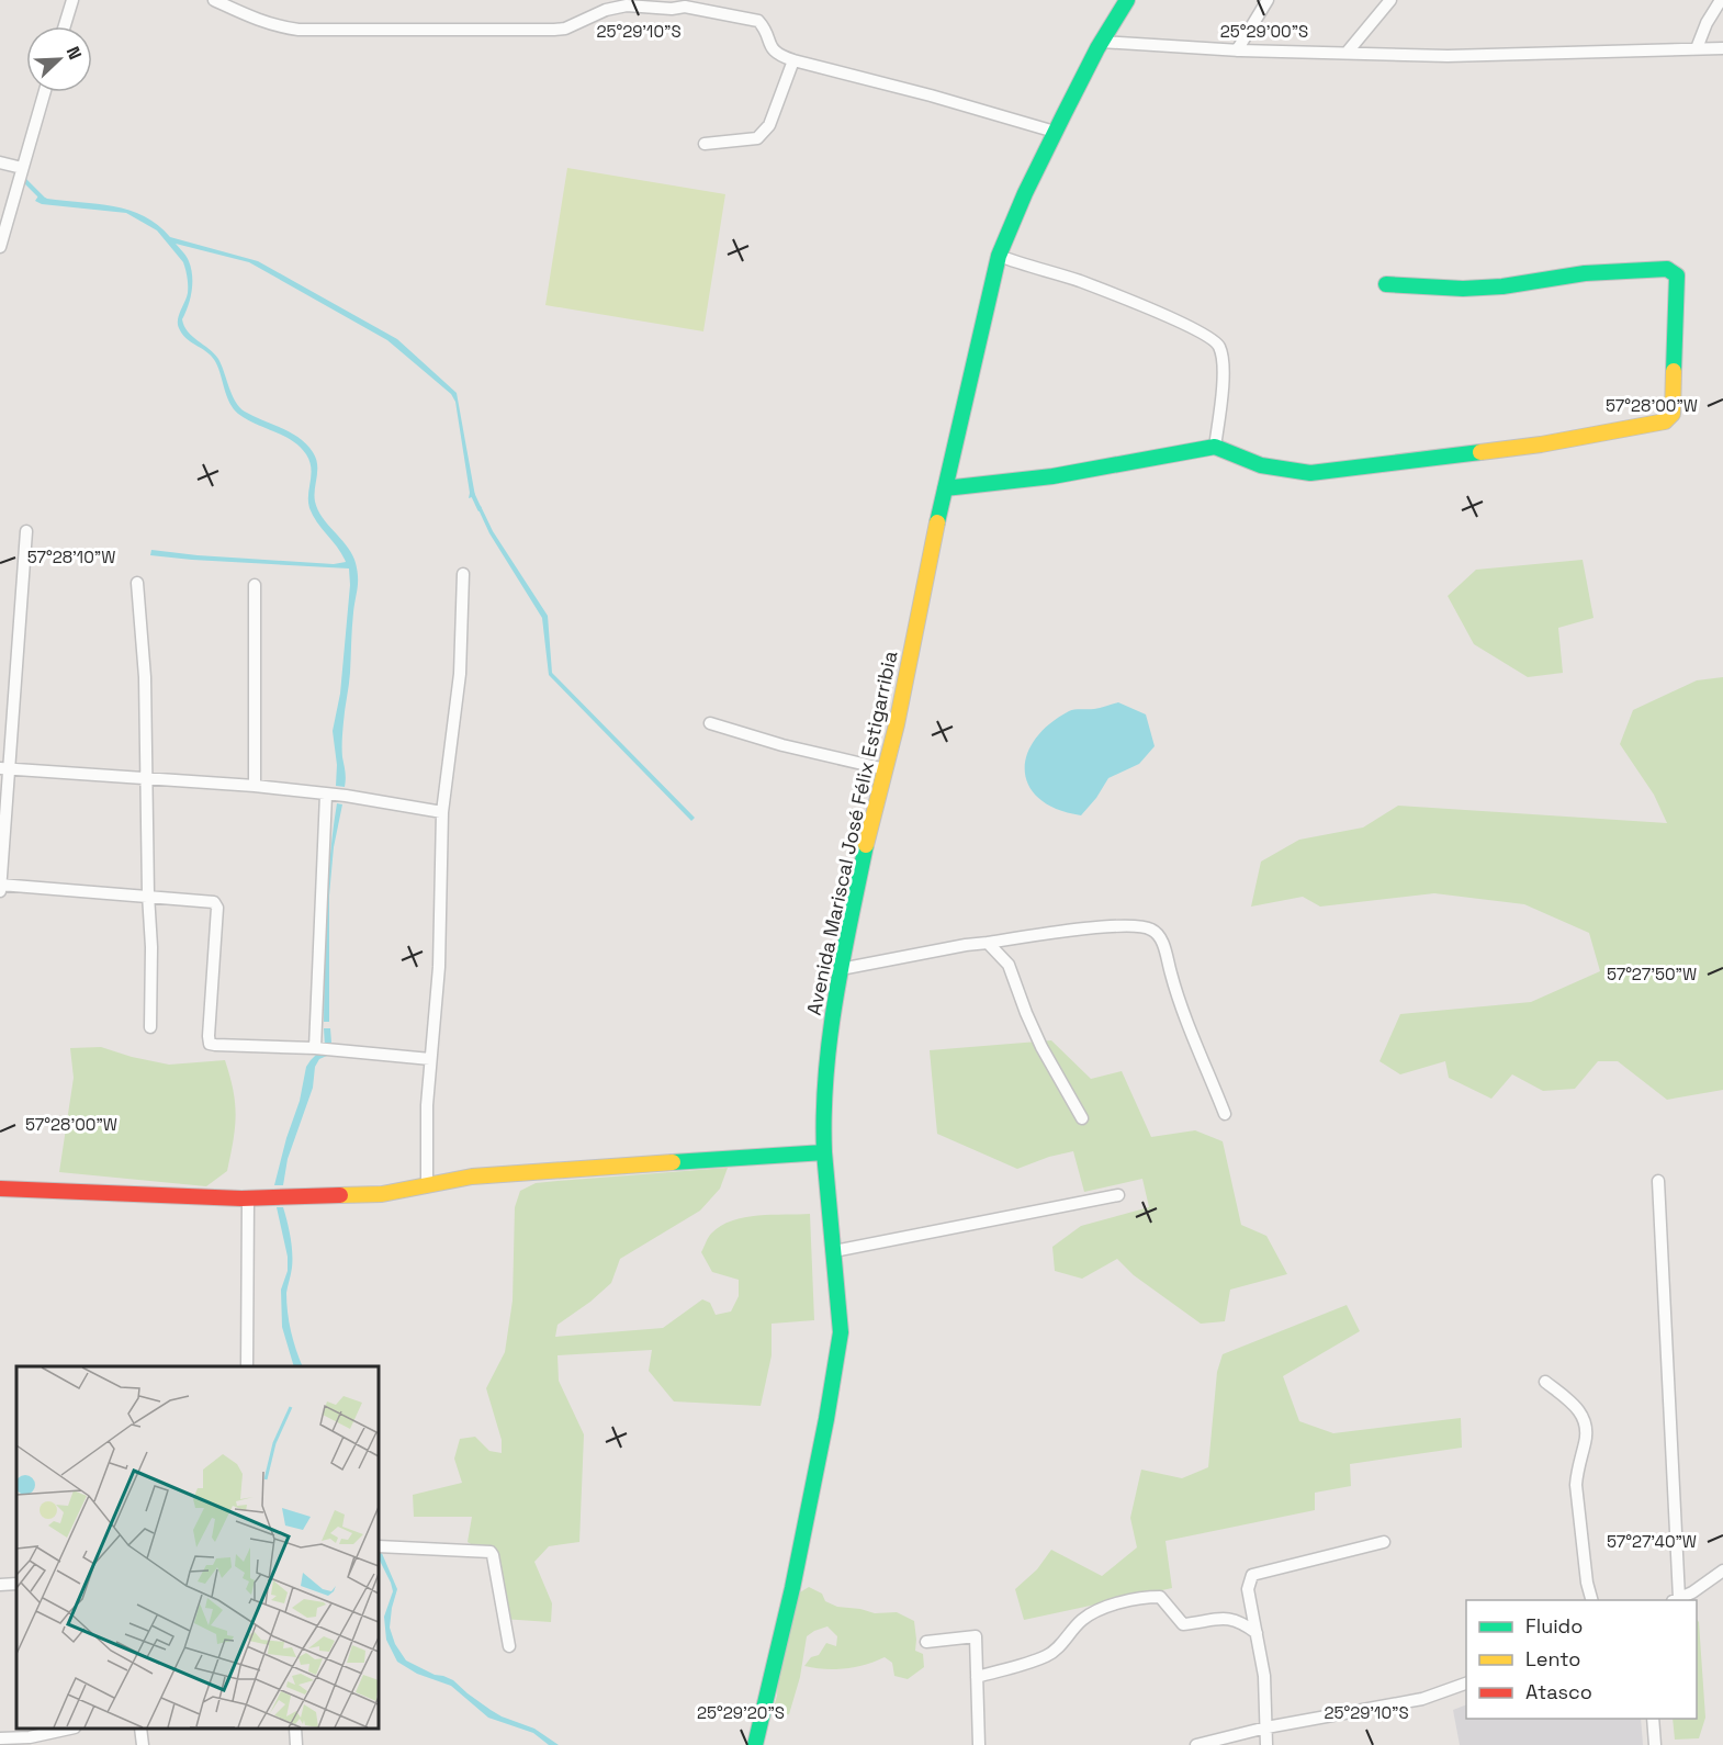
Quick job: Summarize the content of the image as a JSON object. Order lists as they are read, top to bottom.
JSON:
{
  "streets": {
    "street": ["Avenida Mariscal José Félix Estigarribia"]
  },
  "legend": ["Fluido", "Lento", "Atasco"],
  "north": "top right",
  "coordinates": [
    "25°29'10\"S",
    "25°29'00\"S",
    "57°28'00\"W",
    "57°28'10\"W",
    "57°27'50\"W",
    "57°27'40\"W",
    "25°29'20\"S"
  ]
}
